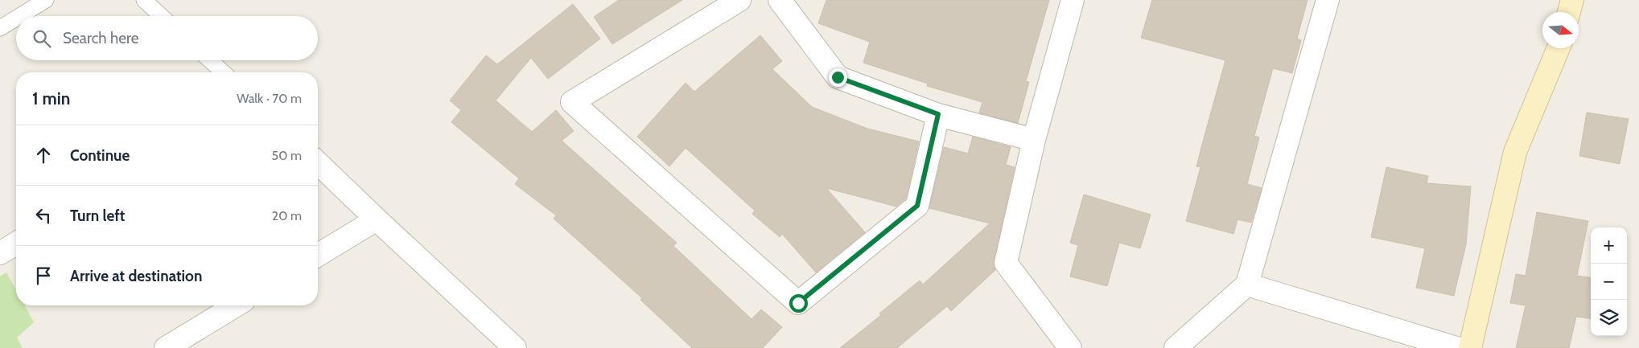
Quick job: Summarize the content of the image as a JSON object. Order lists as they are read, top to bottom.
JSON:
{
  "north": "right",
  "page": {
    "search": "Search here",
    "heading": ["1 min", "Walk · 70 m"],
    "list": [
      ["Continue", "50 m"],
      ["Turn left", "20 m"],
      "Arrive at destination"
    ],
    "map_buttons": ["+", "−"]
  }
}
